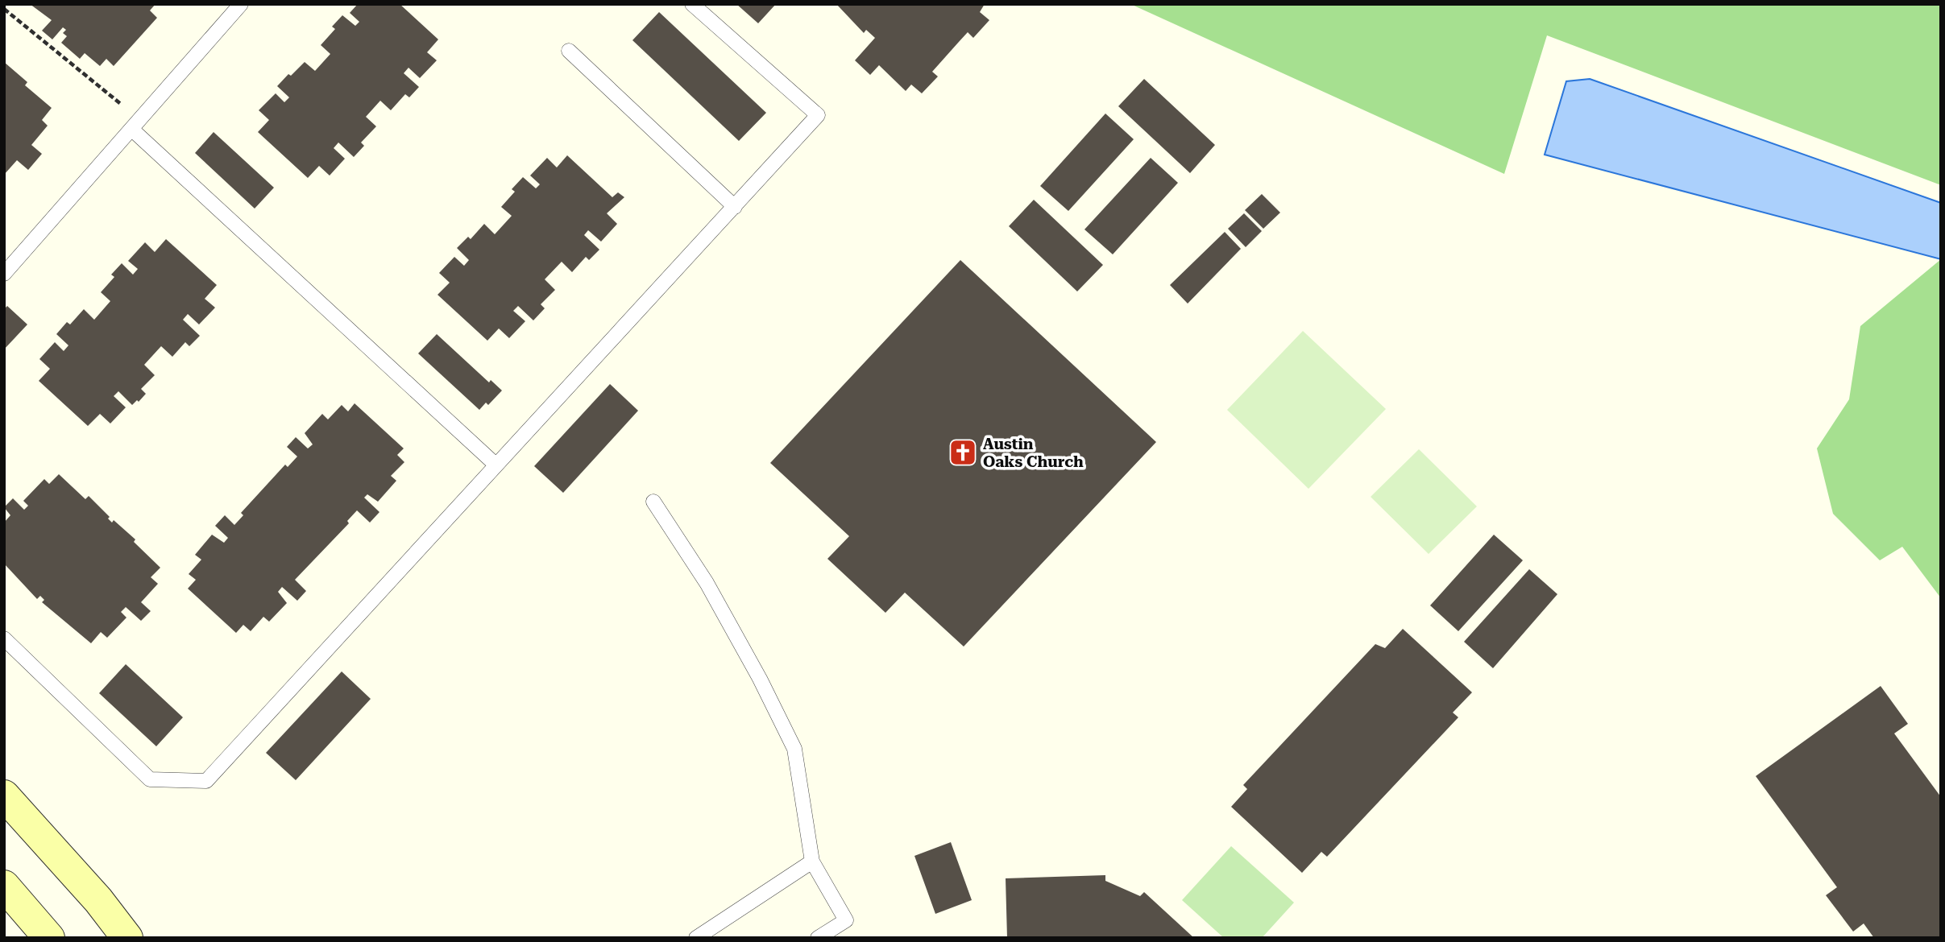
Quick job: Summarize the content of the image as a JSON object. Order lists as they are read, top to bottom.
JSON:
{
  "places": {
    "church": ["Austin Oaks Church"]
  }
}
